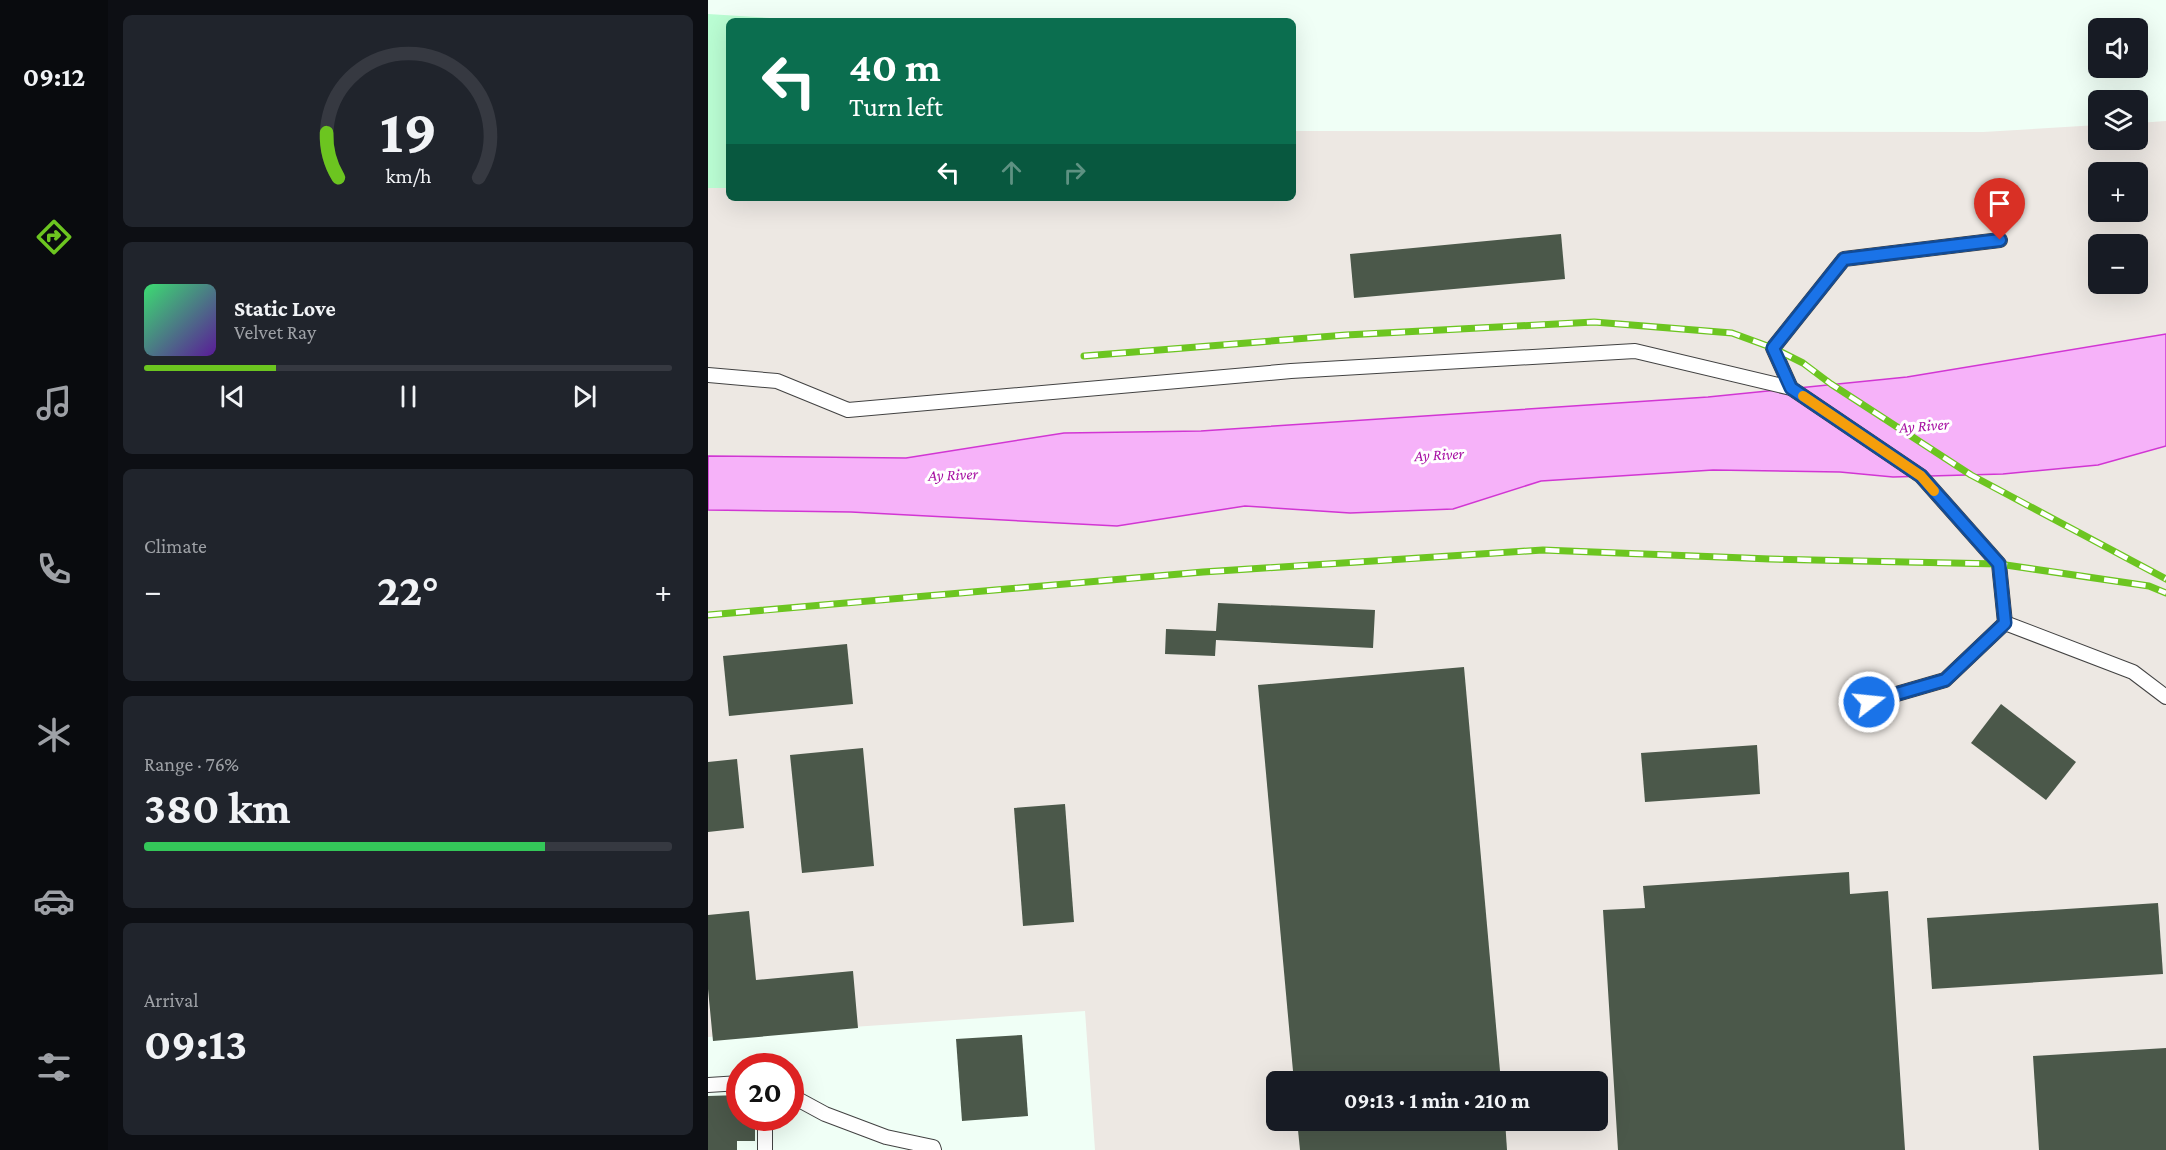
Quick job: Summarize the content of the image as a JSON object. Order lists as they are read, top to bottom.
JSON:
{
  "water": ["Ay River"],
  "page": {
    "tabs": "09:12",
    "map_buttons": ["+", "−"],
    "turn": ["40 m", "Turn left"],
    "song": ["Static Love", "Velvet Ray"],
    "tile": [
      "Climate",
      ["Range · 76%", "380 km"],
      ["Arrival", "09:13"]
    ],
    "heat": ["−", "22°", "+"],
    "limit": "20",
    "trip": "09:13 · 1 min · 210 m",
    "gauge": ["19", "km/h"]
  }
}
